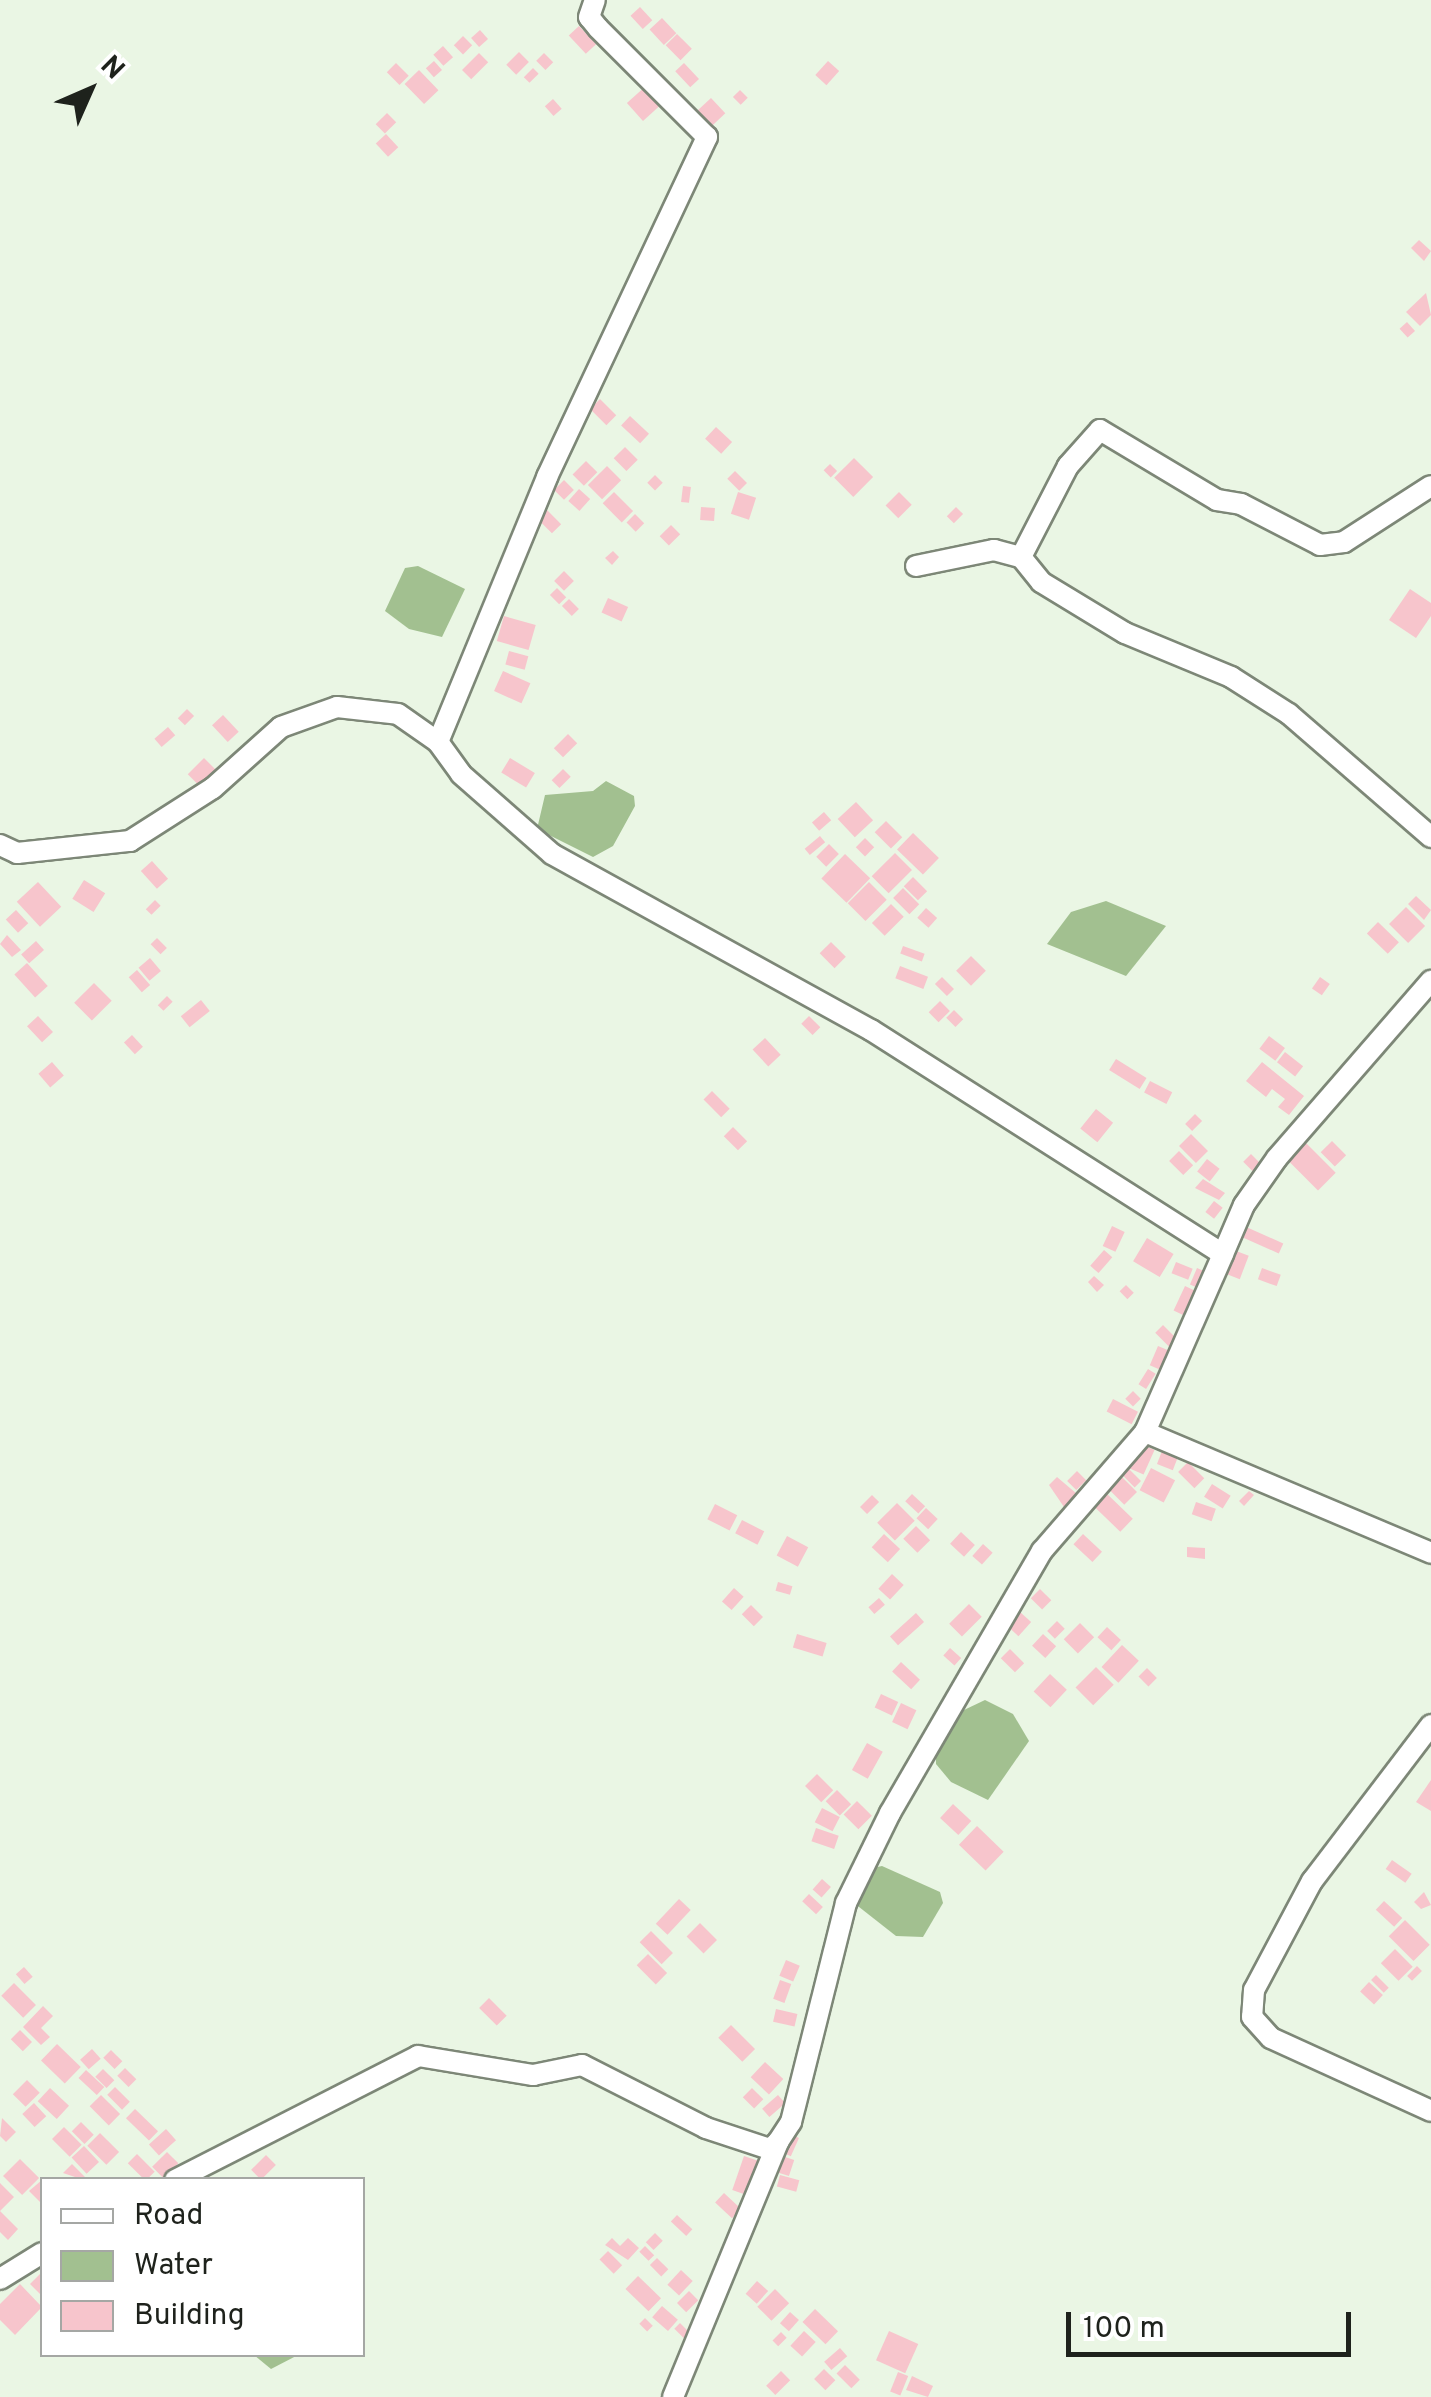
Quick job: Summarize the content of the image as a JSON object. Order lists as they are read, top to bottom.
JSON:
{
  "legend": ["Road", "Water", "Building"],
  "scale_bar": "100 m",
  "north": "top right"
}
